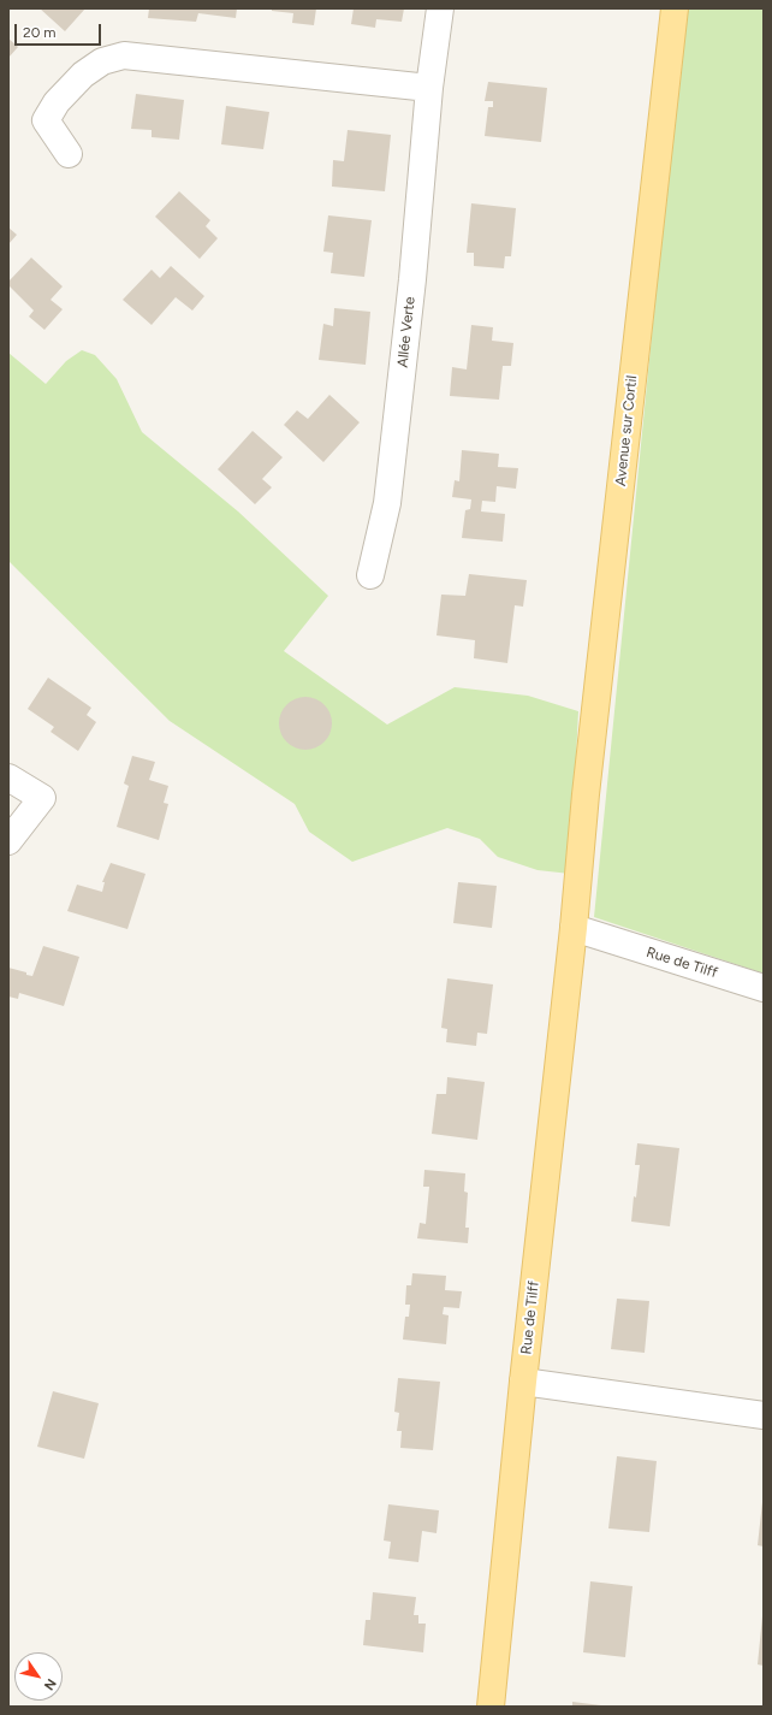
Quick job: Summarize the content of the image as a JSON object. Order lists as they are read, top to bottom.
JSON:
{
  "streets": {
    "main road": ["Avenue sur Cortil", "Rue de Tilff"],
    "street": ["Allée Verte"]
  },
  "crossings": [
    ["Avenue sur Cortil", "Rue de Tilff"]
  ],
  "scale_bar": "20 m",
  "north": "bottom right"
}
